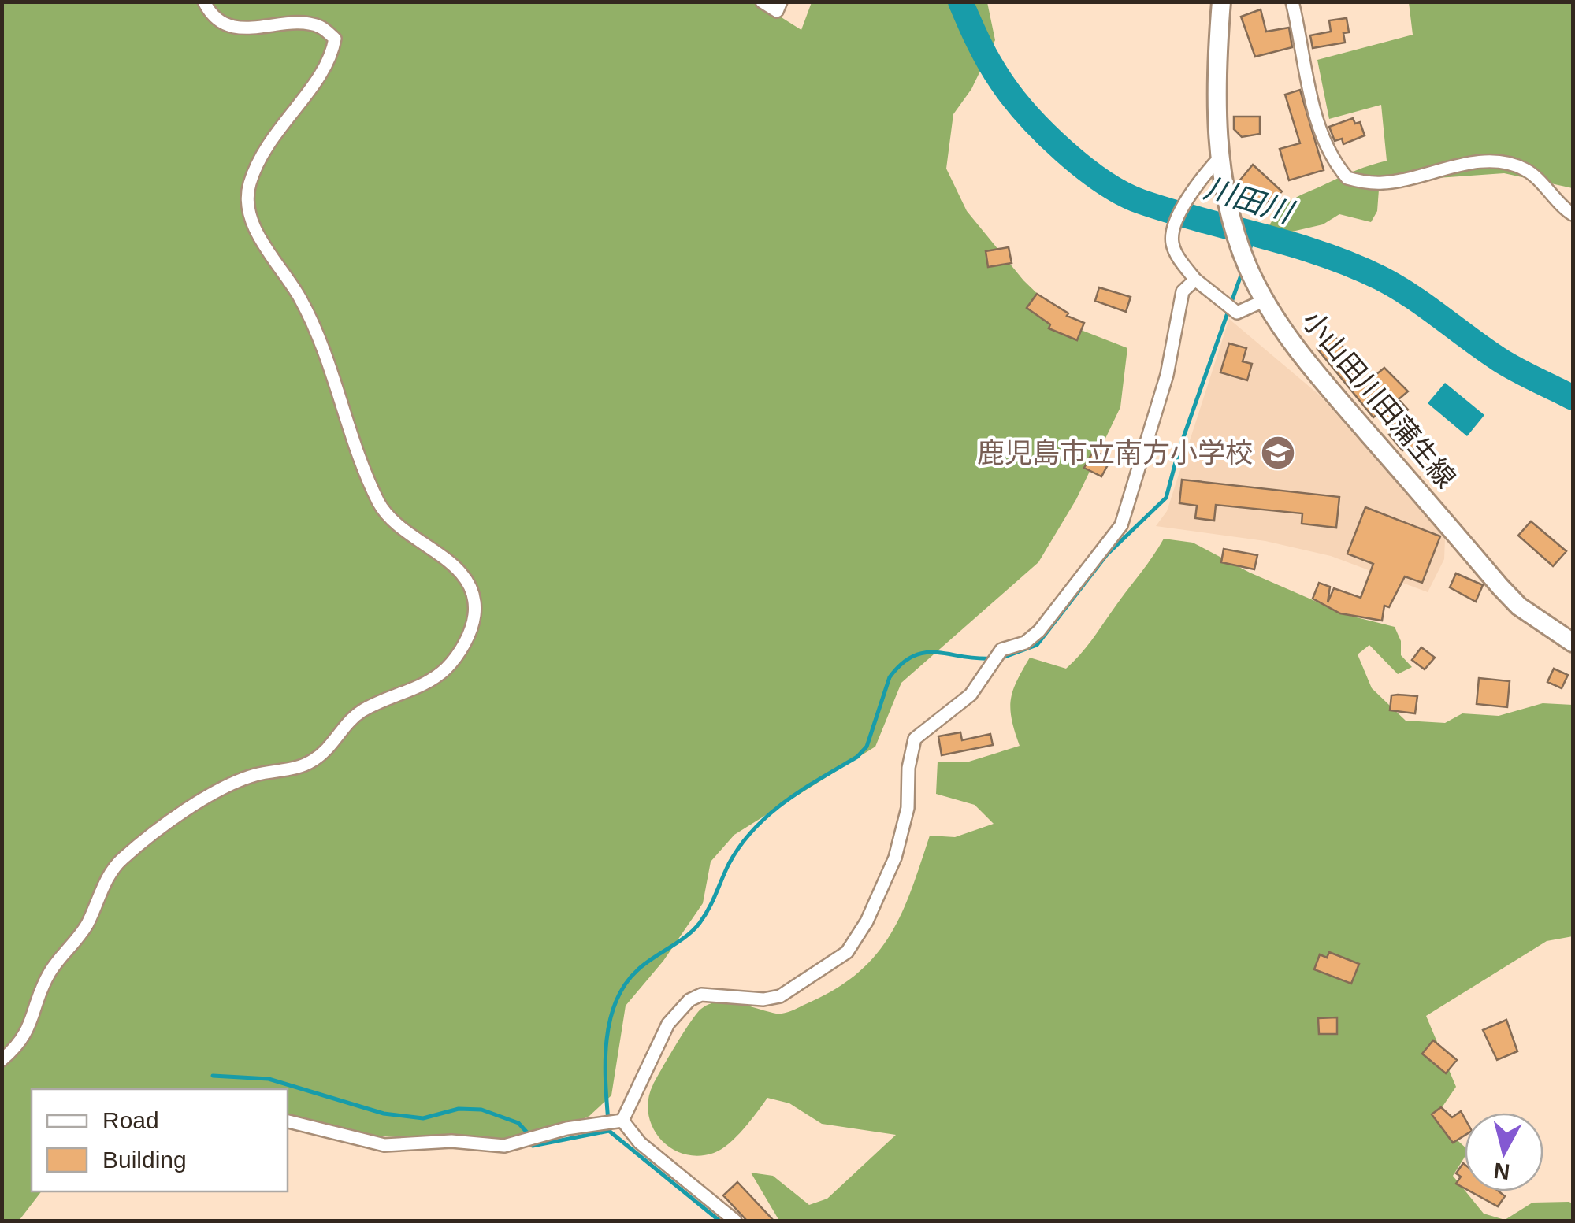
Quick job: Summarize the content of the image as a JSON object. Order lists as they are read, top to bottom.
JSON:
{
  "streets": {
    "main road": ["小山田川田蒲生線"]
  },
  "water": ["川田川"],
  "places": {
    "school or university": ["鹿児島市立南方小学校"]
  },
  "legend": ["Road", "Building"],
  "north": "bottom"
}
